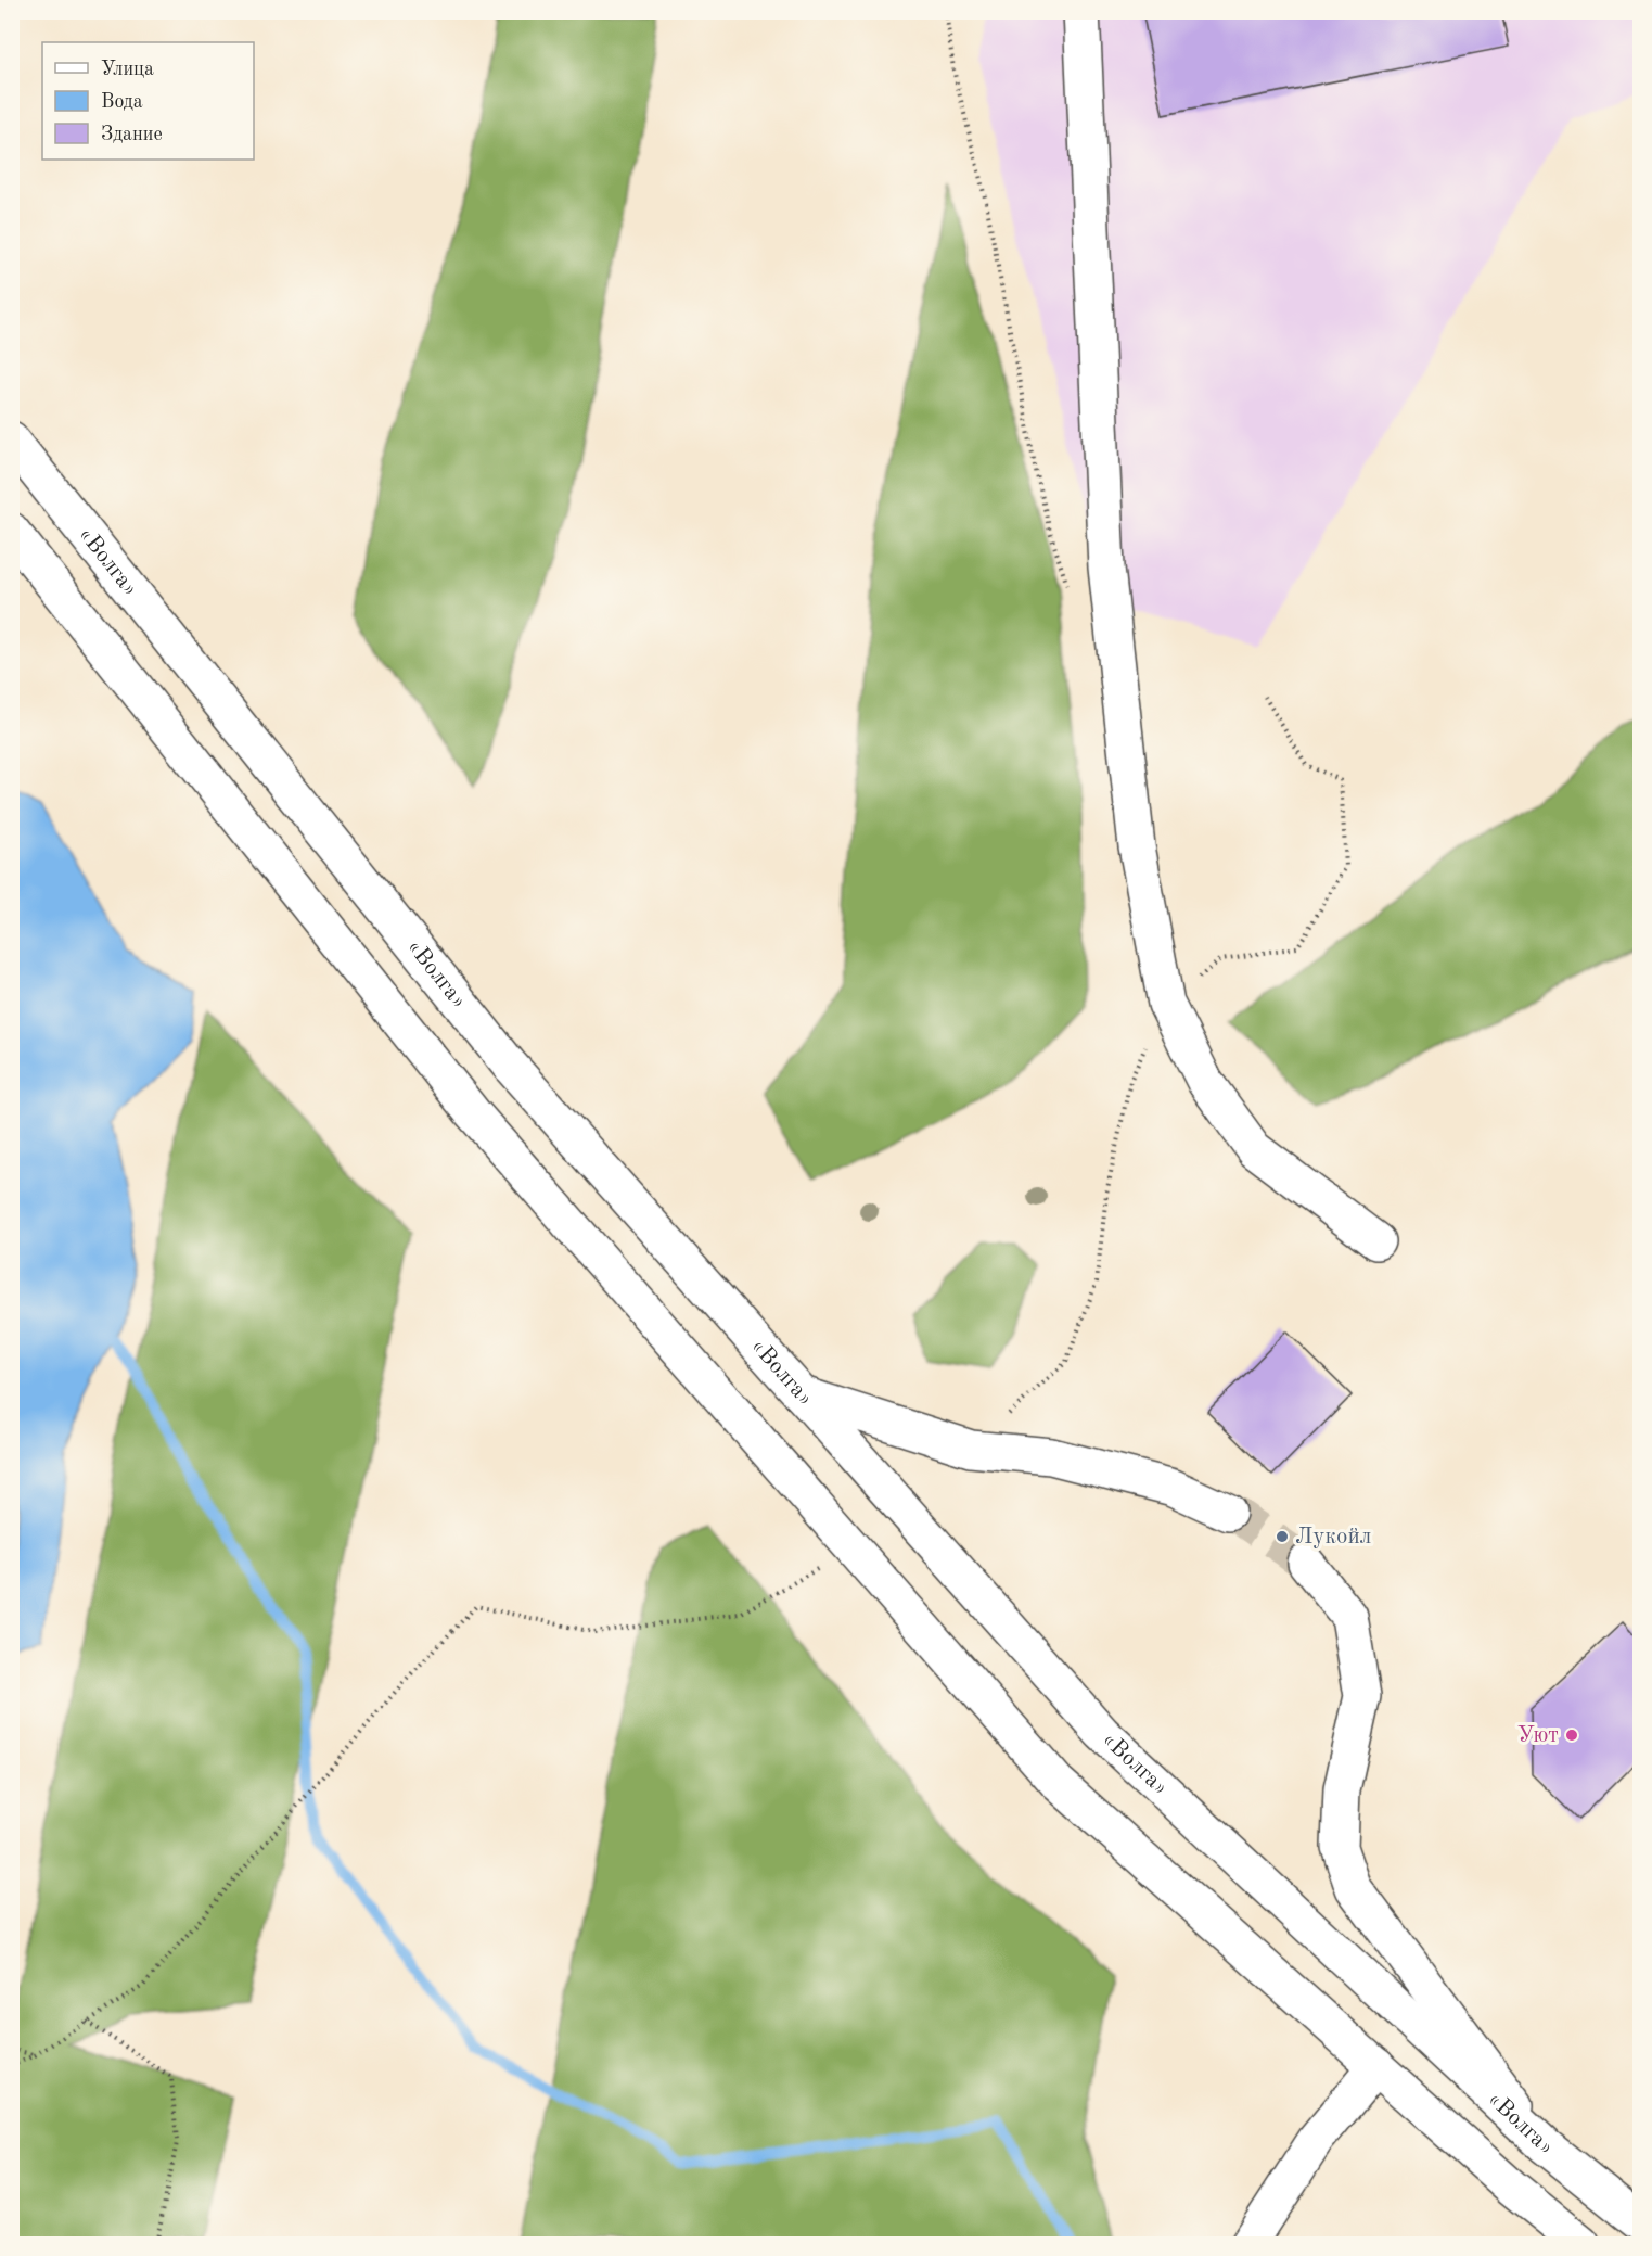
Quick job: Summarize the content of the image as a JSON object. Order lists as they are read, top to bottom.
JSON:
{
  "streets": {
    "main road": ["«Волга»"]
  },
  "places": ["Лукойл", "Уют"],
  "legend": ["Улица", "Вода", "Здание"]
}
